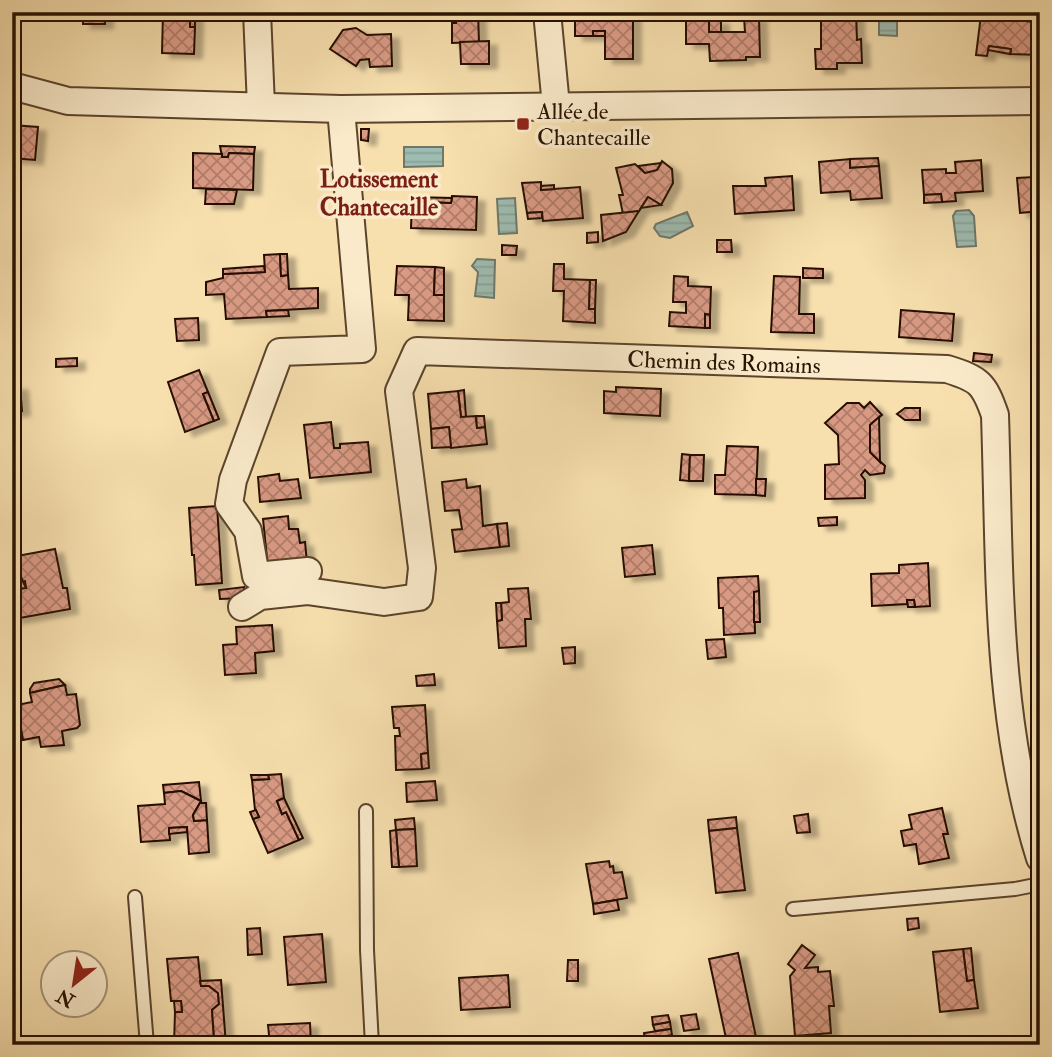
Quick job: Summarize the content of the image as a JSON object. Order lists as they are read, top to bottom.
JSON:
{
  "streets": {
    "street": ["Chemin des Romains"]
  },
  "districts": ["Lotissement Chantecaille"],
  "places": {
    "transit": ["Allée de Chantecaille"]
  },
  "north": "bottom left"
}
